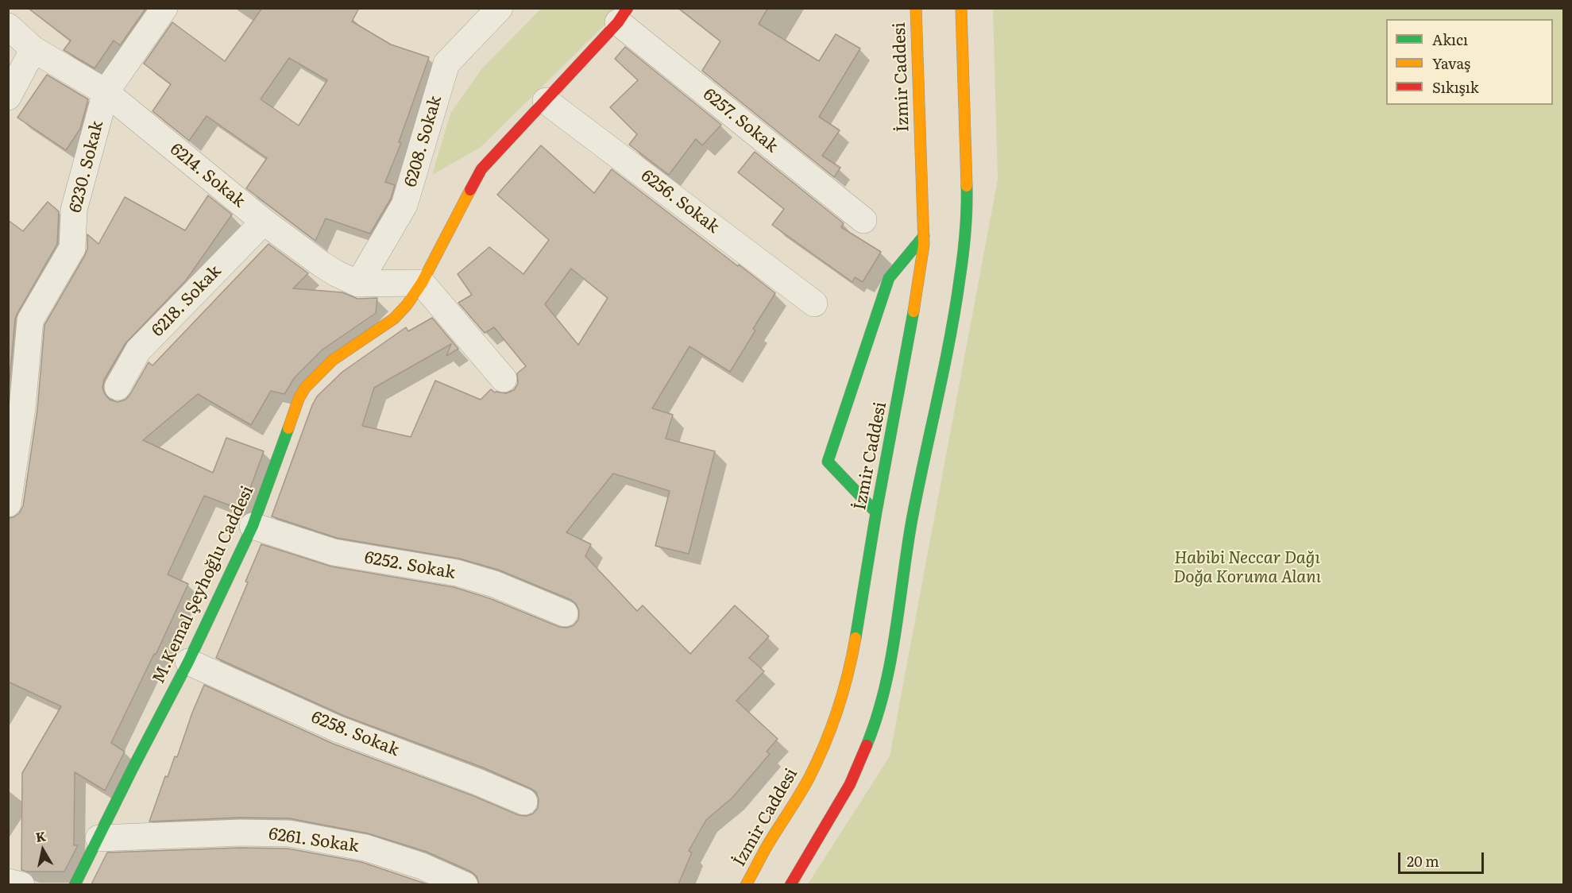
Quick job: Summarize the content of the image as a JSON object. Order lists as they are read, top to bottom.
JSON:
{
  "streets": {
    "street": [
      "İzmir Caddesi",
      "6257. Sokak",
      "6208. Sokak",
      "6230. Sokak",
      "6214. Sokak",
      "6256. Sokak",
      "6218. Sokak",
      "6252. Sokak",
      "M.Kemal Şeyhoğlu Caddesi",
      "6258. Sokak",
      "6261. Sokak"
    ]
  },
  "crossings": [
    ["6257. Sokak", "M.Kemal Şeyhoğlu Caddesi"],
    ["6208. Sokak", "6214. Sokak"],
    ["6230. Sokak", "6214. Sokak"],
    ["6214. Sokak", "6218. Sokak"],
    ["6214. Sokak", "M.Kemal Şeyhoğlu Caddesi"],
    ["6256. Sokak", "M.Kemal Şeyhoğlu Caddesi"],
    ["6252. Sokak", "M.Kemal Şeyhoğlu Caddesi"],
    ["M.Kemal Şeyhoğlu Caddesi", "6258. Sokak"],
    ["M.Kemal Şeyhoğlu Caddesi", "6261. Sokak"]
  ],
  "parks": ["Habibi Neccar Dağı Doğa Koruma Alanı"],
  "legend": ["Akıcı", "Yavaş", "Sıkışık"],
  "scale_bar": "20 m",
  "north": "top"
}
